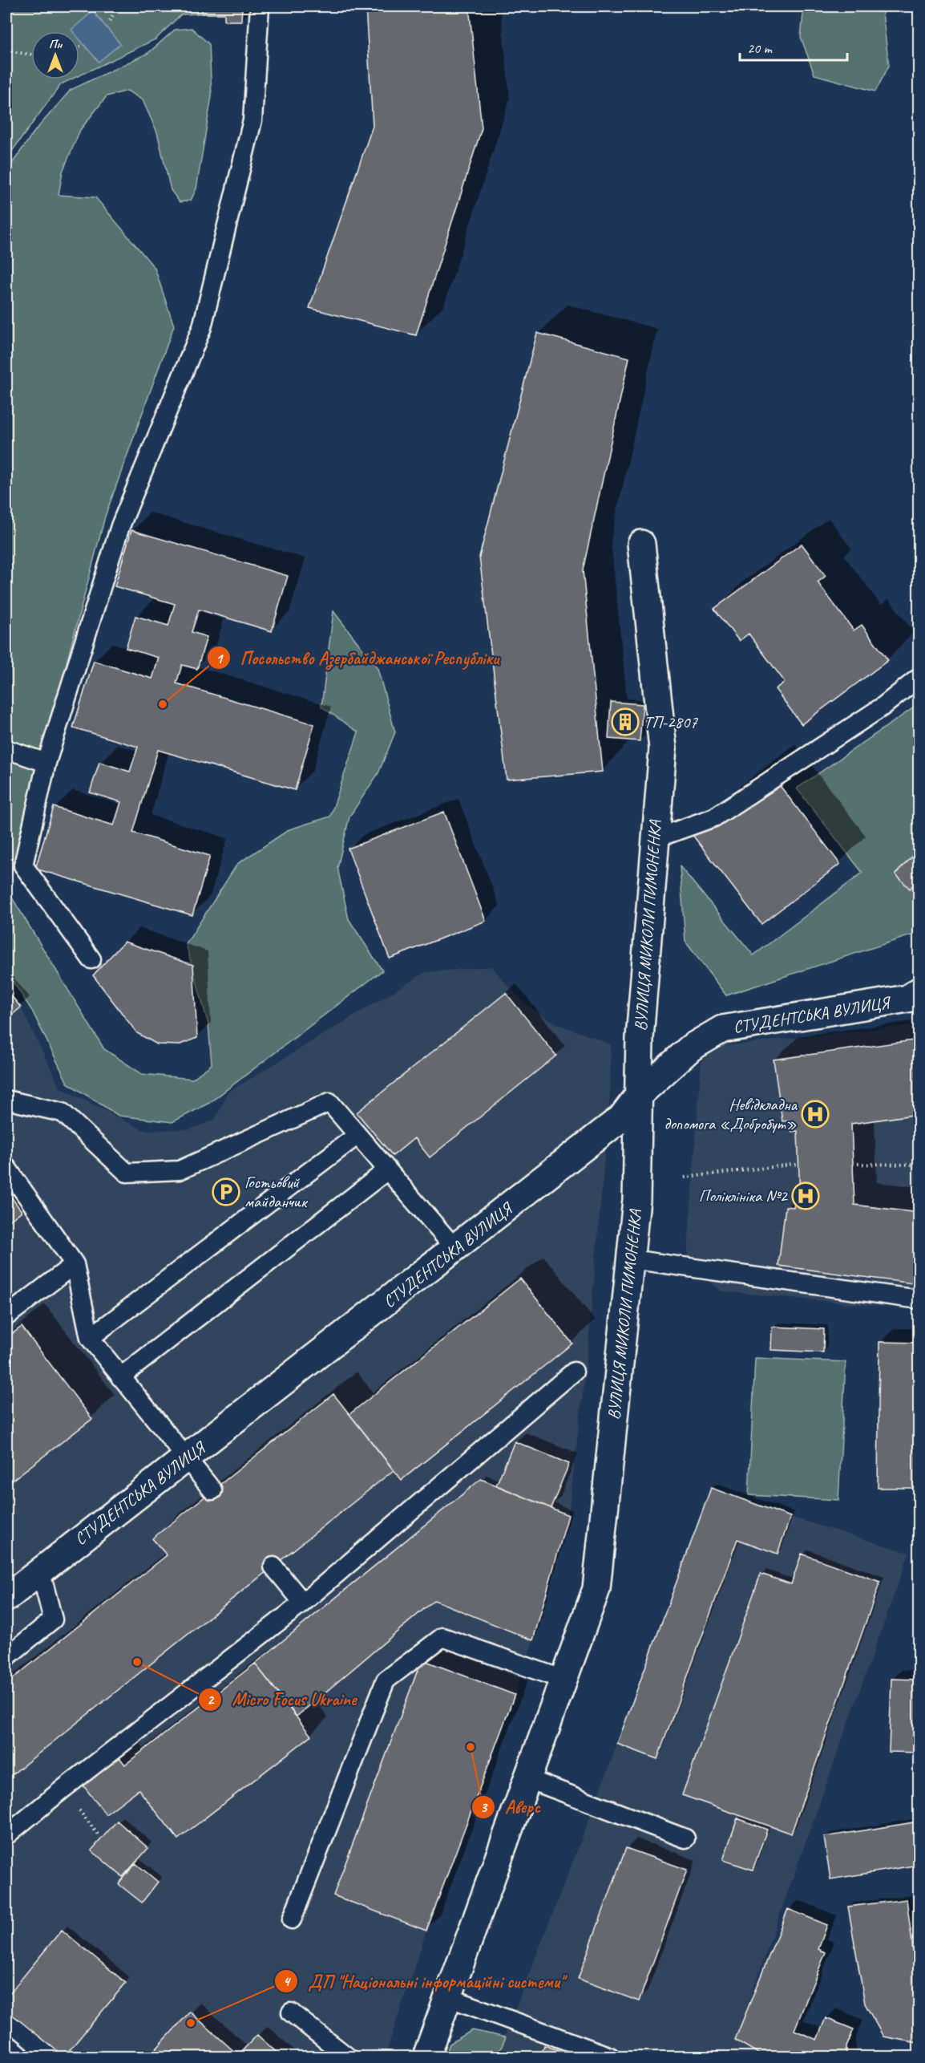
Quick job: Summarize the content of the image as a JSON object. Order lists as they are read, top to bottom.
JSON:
{
  "streets": {
    "street": ["ВУЛИЦЯ МИКОЛИ ПИМОНЕНКА", "СТУДЕНТСЬКА ВУЛИЦЯ"]
  },
  "crossings": [
    ["ВУЛИЦЯ МИКОЛИ ПИМОНЕНКА", "СТУДЕНТСЬКА ВУЛИЦЯ"]
  ],
  "places": {
    "other": [
      "Посольство Азербайджанської Республіки",
      "Micro Focus Ukraine",
      "Аверс",
      "ДП \"Національні інформаційні системи\""
    ],
    "building": ["ТП-2807"],
    "hospital": ["Невідкладна допомога «Добробут»", "Поліклініка №2"],
    "parking": ["Гостьовий майданчик"]
  },
  "scale_bar": "20 m",
  "north": "top"
}
